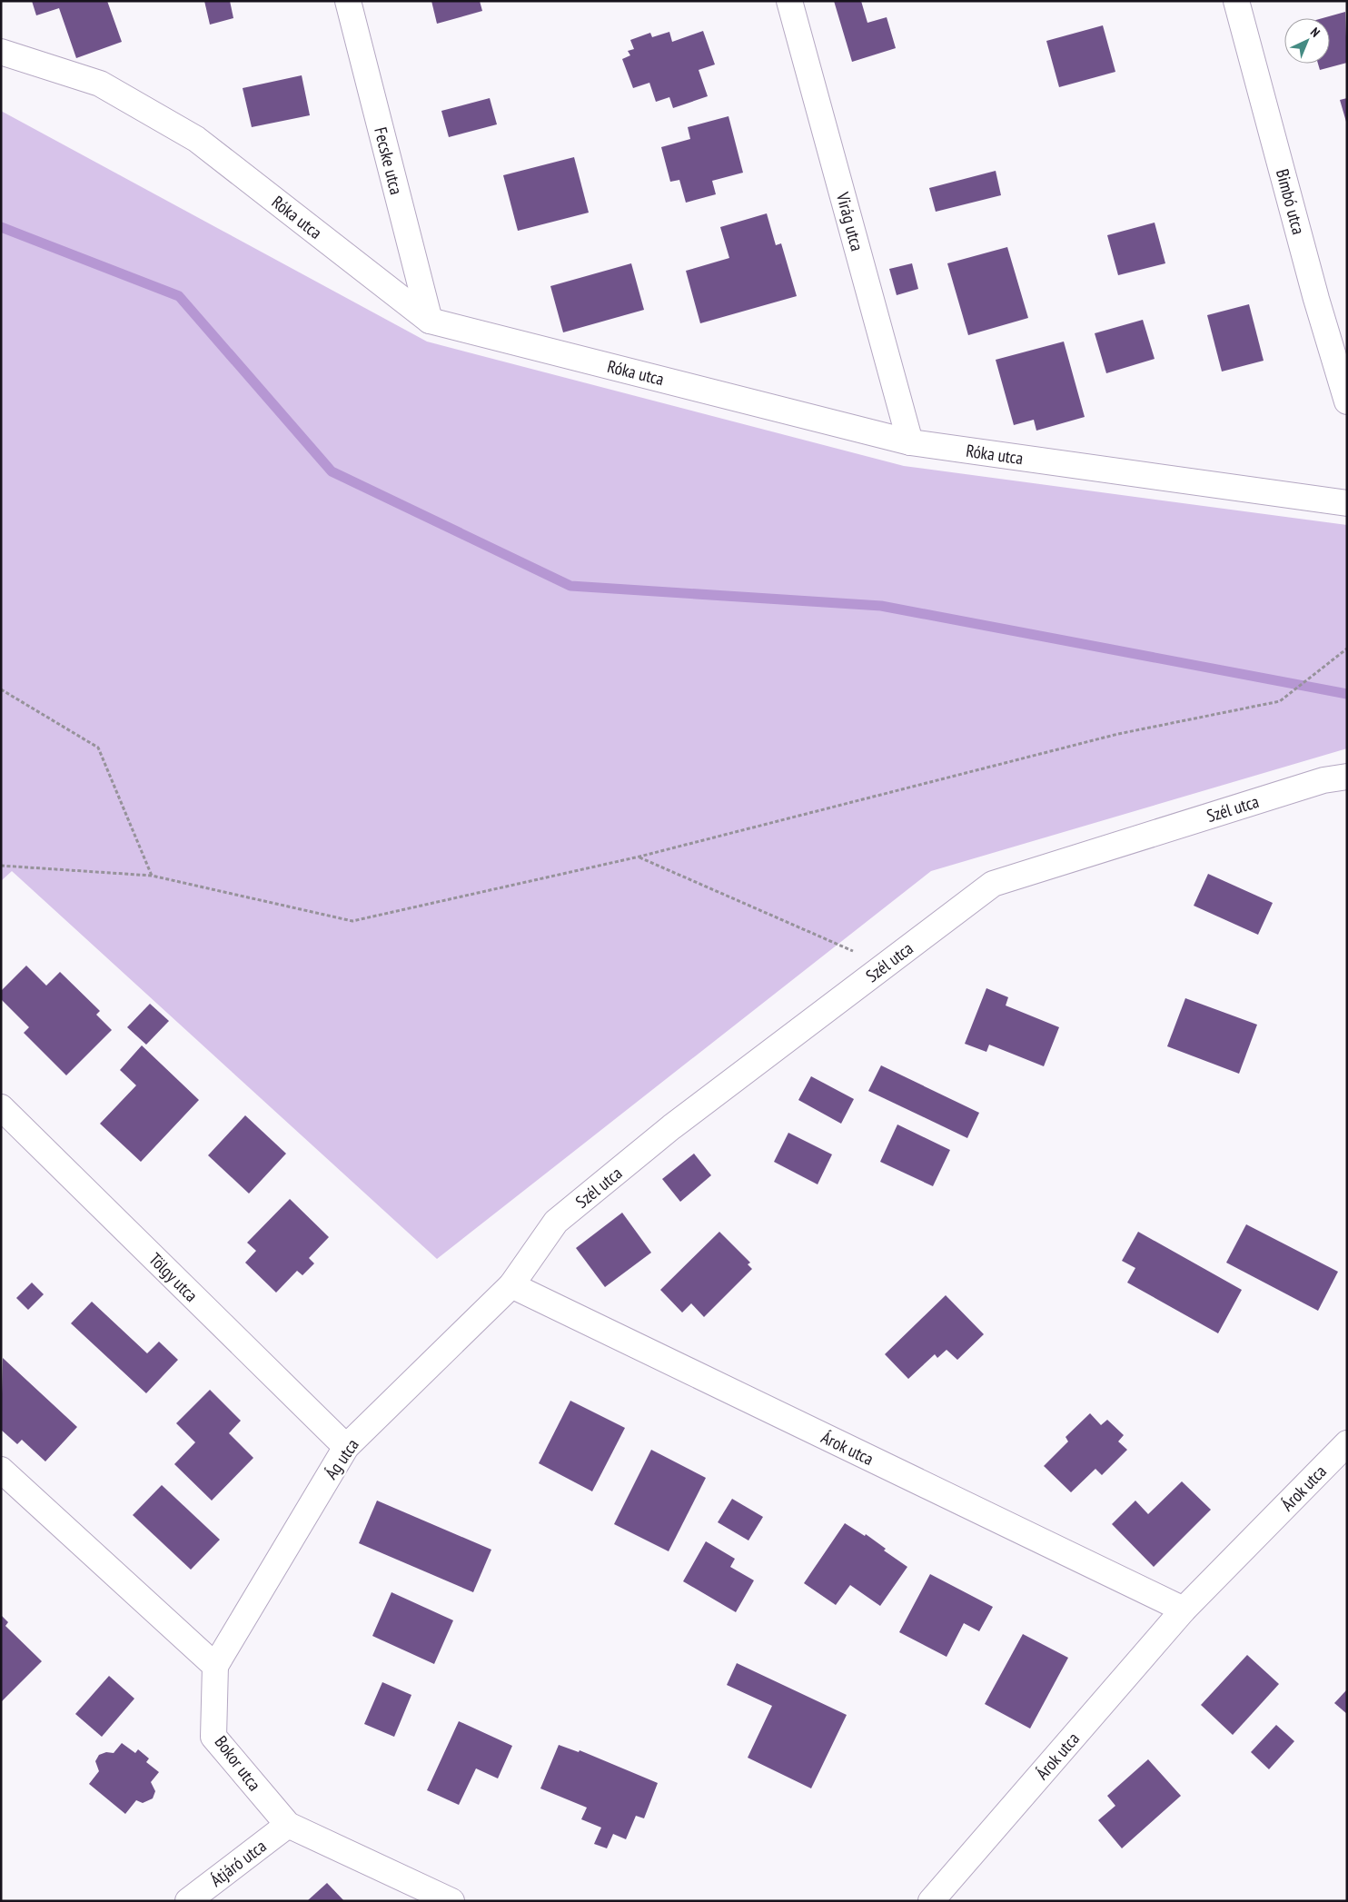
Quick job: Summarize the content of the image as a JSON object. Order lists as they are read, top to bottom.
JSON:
{
  "streets": {
    "street": [
      "Fecske utca",
      "Bimbó utca",
      "Róka utca",
      "Virág utca",
      "Szél utca",
      "Tölgy utca",
      "Árok utca",
      "Ág utca",
      "Bokor utca",
      "Átjáró utca"
    ]
  },
  "crossings": [
    ["Fecske utca", "Róka utca"],
    ["Róka utca", "Virág utca"],
    ["Szél utca", "Árok utca"],
    ["Szél utca", "Ág utca"],
    ["Tölgy utca", "Ág utca"],
    ["Árok utca", "Ág utca"],
    ["Ág utca", "Bokor utca"],
    ["Bokor utca", "Átjáró utca"]
  ],
  "north": "top right"
}
